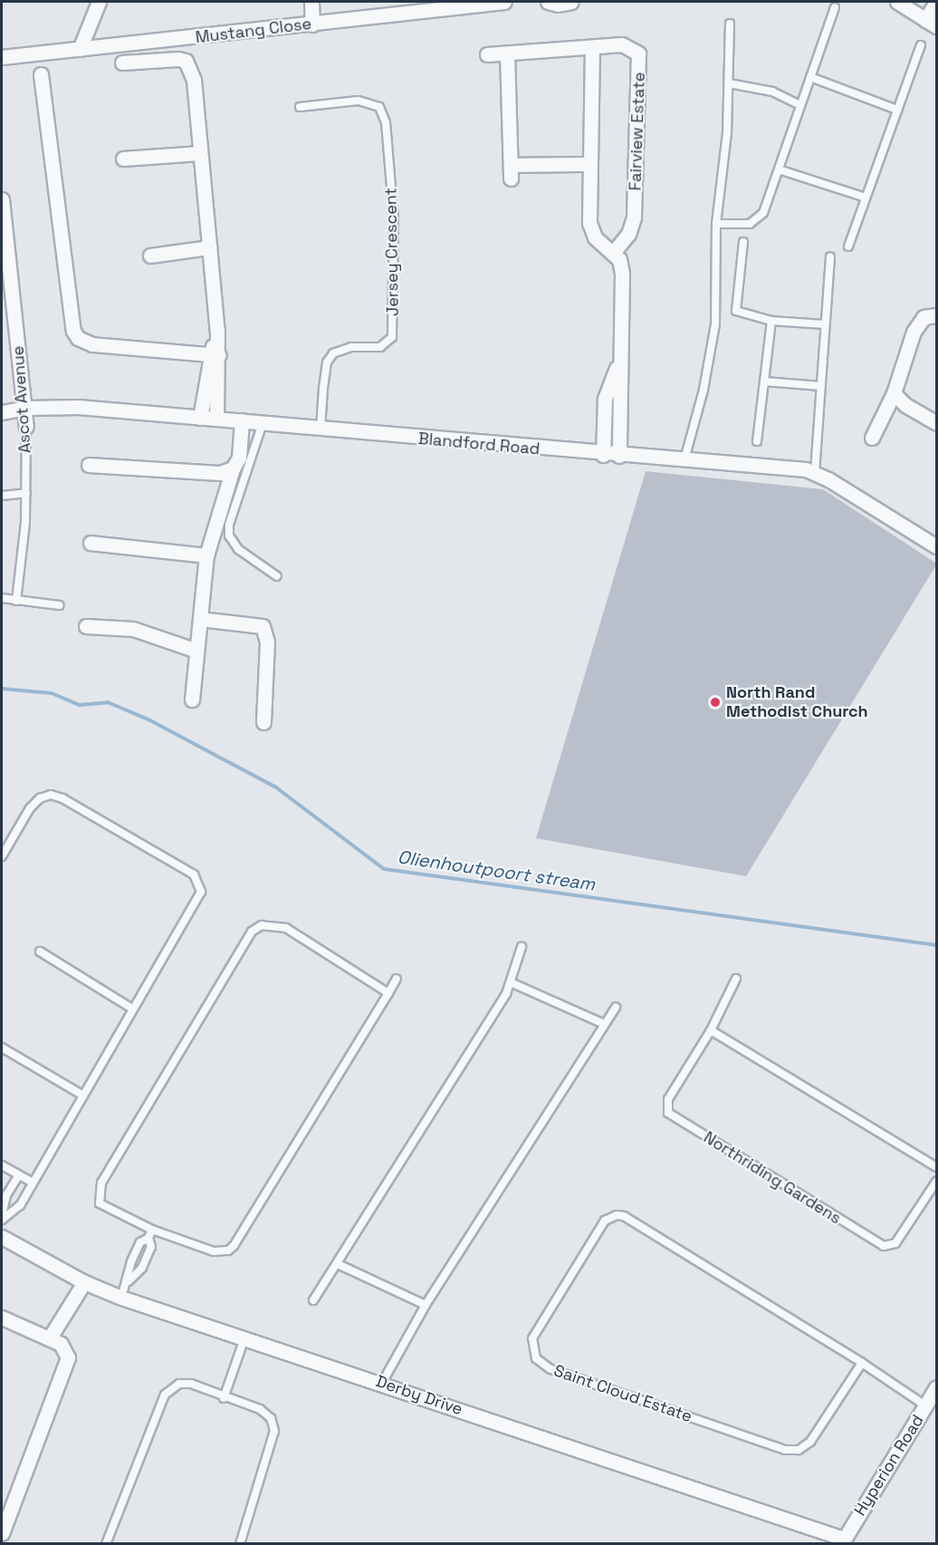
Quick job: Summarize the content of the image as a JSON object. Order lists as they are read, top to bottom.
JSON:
{
  "streets": {
    "street": [
      "Mustang Close",
      "Fairview Estate",
      "Ascot Avenue",
      "Blandford Road",
      "Derby Drive",
      "Hyperion Road"
    ],
    "lane": ["Jersey Crescent", "Northriding Gardens", "Saint Cloud Estate"]
  },
  "crossings": [
    ["Jersey Crescent", "Blandford Road"],
    ["Ascot Avenue", "Blandford Road"],
    ["Saint Cloud Estate", "Hyperion Road"],
    ["Derby Drive", "Hyperion Road"]
  ],
  "water": ["Olienhoutpoort stream"],
  "places": ["North Rand Methodist Church"]
}
